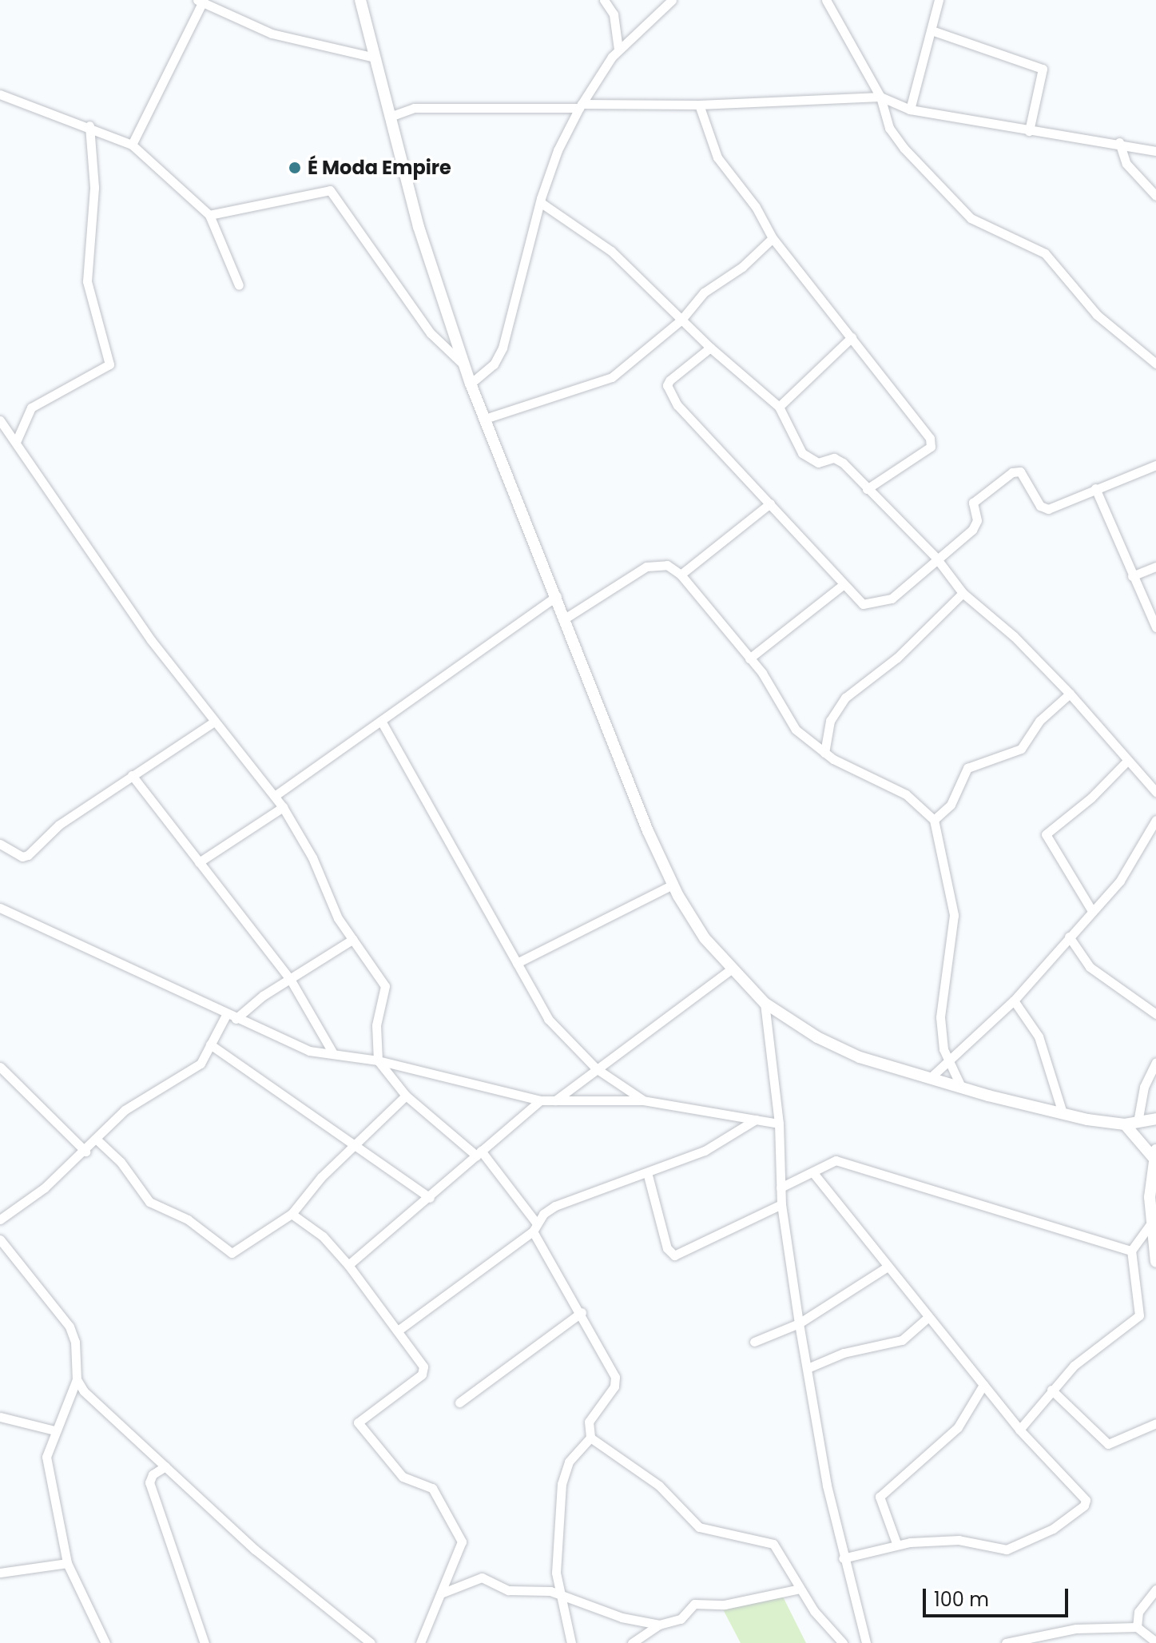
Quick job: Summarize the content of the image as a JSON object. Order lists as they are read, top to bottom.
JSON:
{
  "places": ["É Moda Empire"],
  "scale_bar": "100 m"
}
